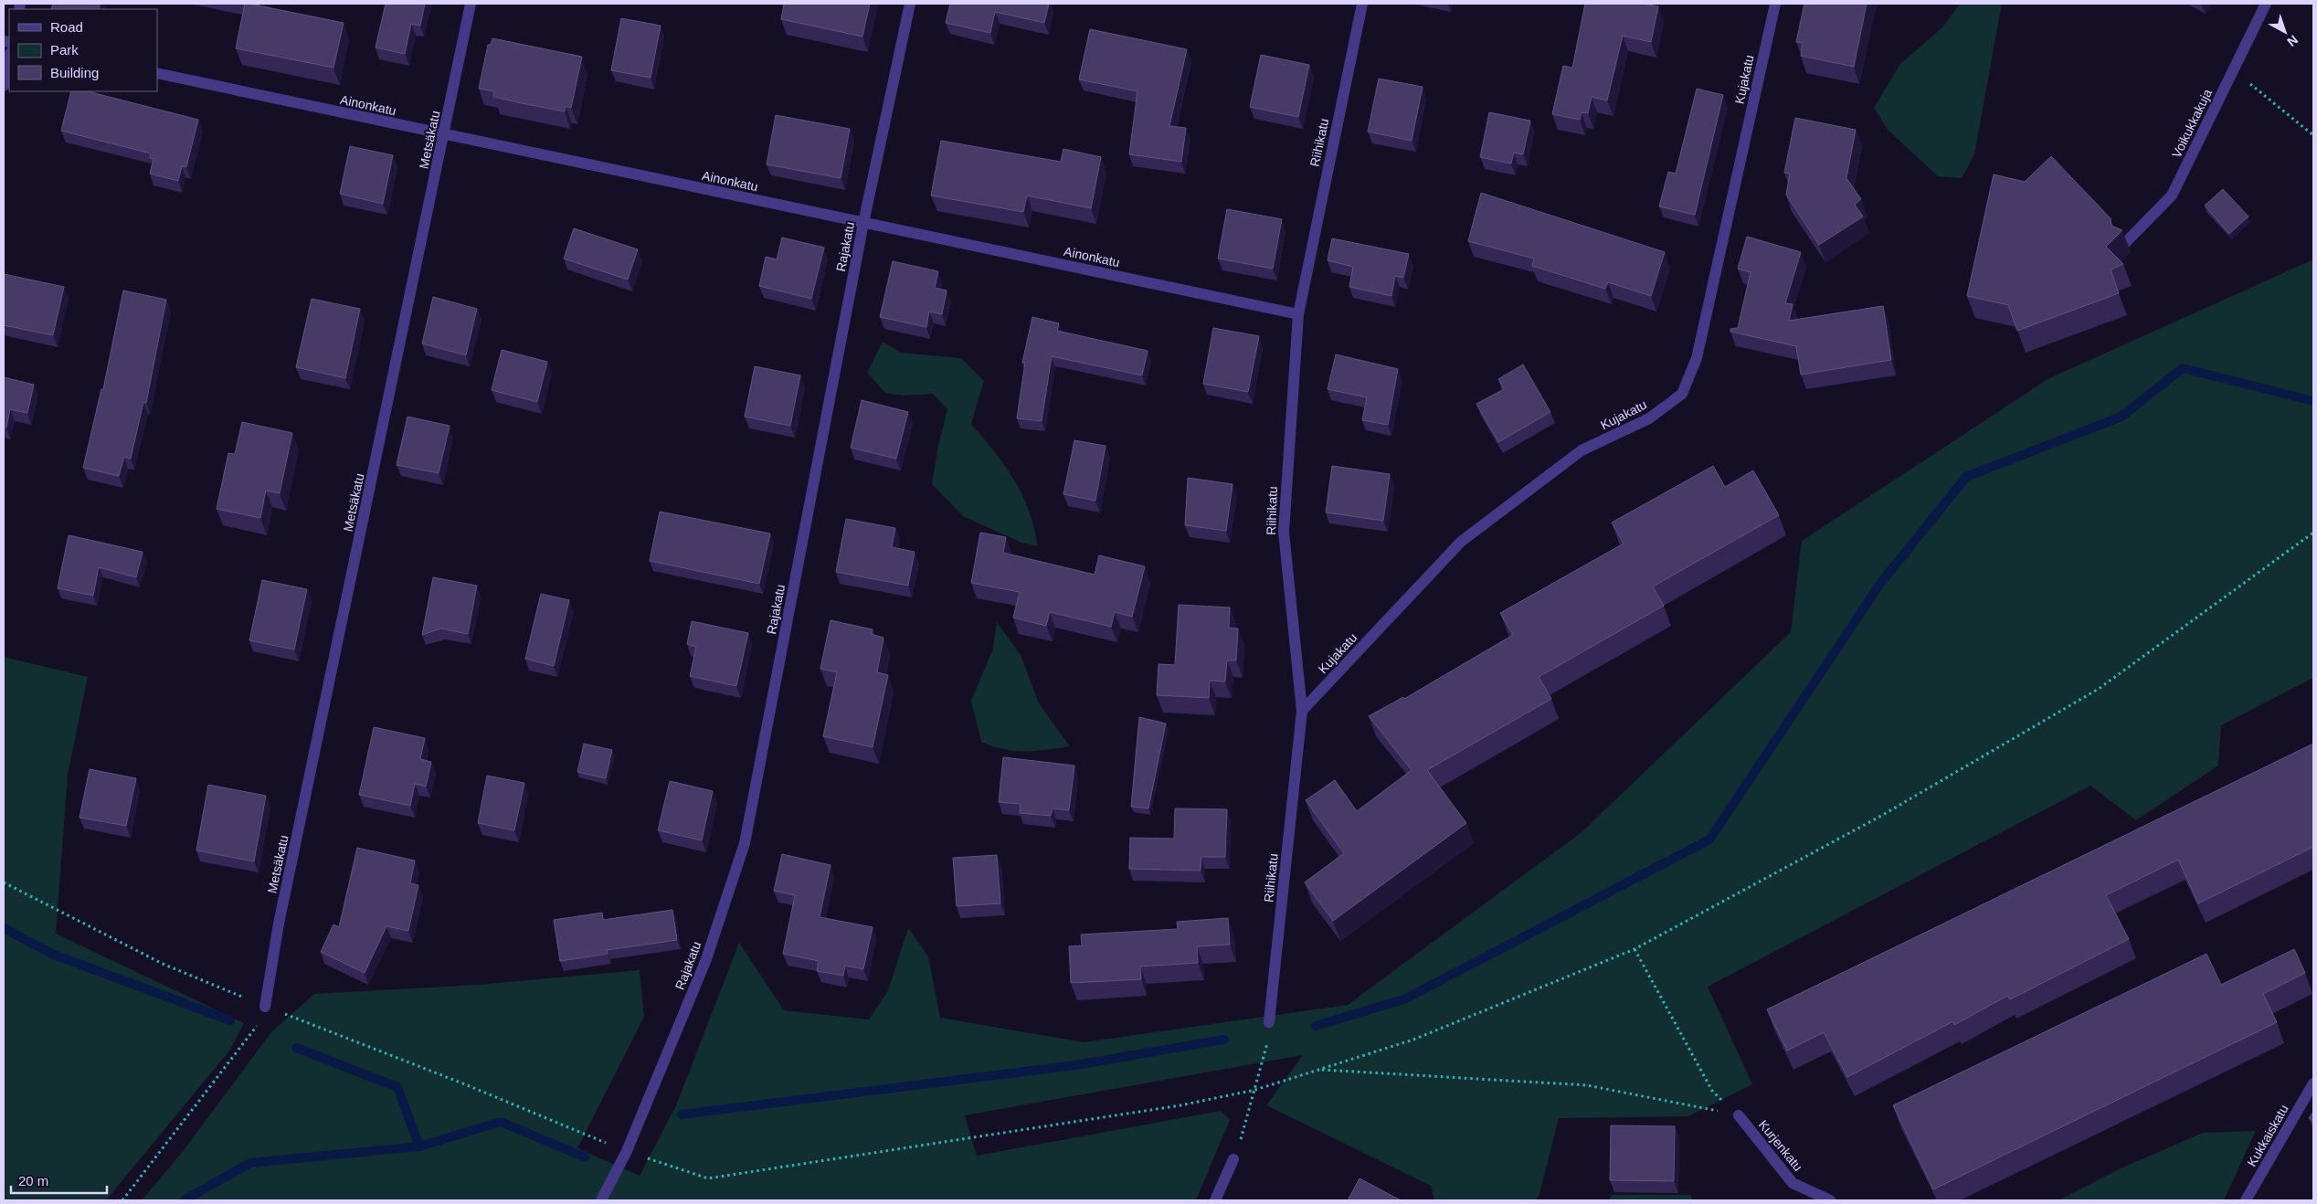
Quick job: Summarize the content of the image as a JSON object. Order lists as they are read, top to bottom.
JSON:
{
  "streets": {
    "street": [
      "Kujakatu",
      "Ainonkatu",
      "Voikukkakuja",
      "Metsäkatu",
      "Riihikatu",
      "Rajakatu",
      "Kukkaiskatu",
      "Kurjenkatu"
    ]
  },
  "crossings": [
    ["Kujakatu", "Riihikatu"],
    ["Ainonkatu", "Metsäkatu"],
    ["Ainonkatu", "Riihikatu"],
    ["Ainonkatu", "Rajakatu"]
  ],
  "legend": ["Road", "Park", "Building"],
  "scale_bar": "20 m",
  "north": "bottom right"
}
